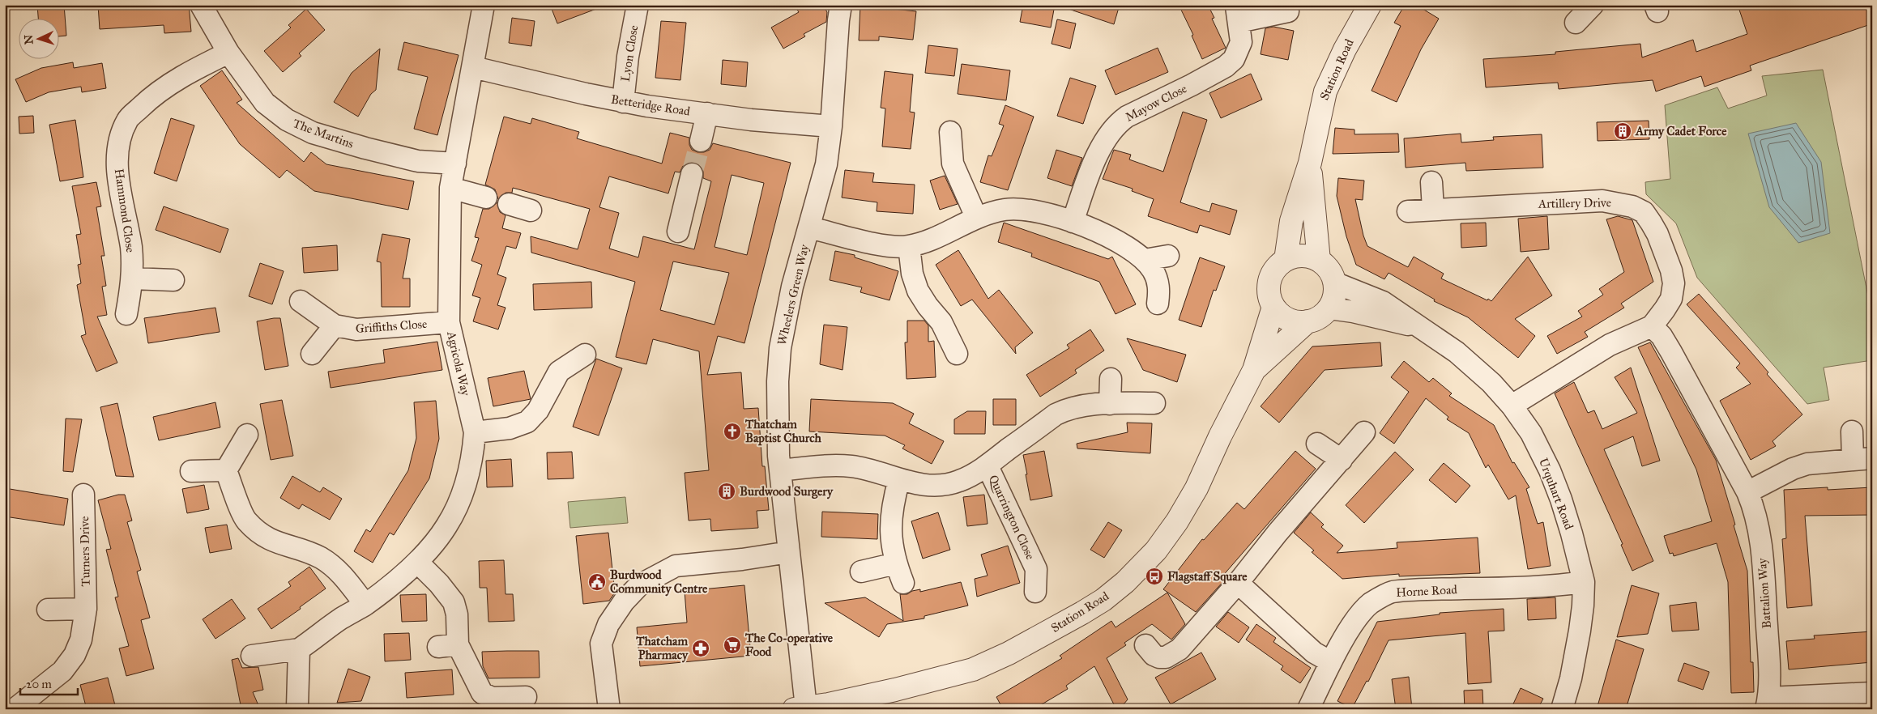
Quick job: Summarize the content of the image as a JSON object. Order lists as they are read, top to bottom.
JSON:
{
  "streets": {
    "street": [
      "Lyon Close",
      "Station Road",
      "Mayow Close",
      "Betteridge Road",
      "The Martins",
      "Artillery Drive",
      "Hammond Close",
      "Wheelers Green Way",
      "Griffiths Close",
      "Agricola Way",
      "Urquhart Road",
      "Quarrington Close",
      "Turners Drive",
      "Horne Road",
      "Battalion Way"
    ]
  },
  "crossings": [
    ["Lyon Close", "Betteridge Road"],
    ["Station Road", "Wheelers Green Way"],
    ["Station Road", "Urquhart Road"],
    ["Betteridge Road", "Wheelers Green Way"],
    ["Betteridge Road", "Agricola Way"],
    ["The Martins", "Hammond Close"],
    ["The Martins", "Agricola Way"],
    ["Artillery Drive", "Urquhart Road"],
    ["Artillery Drive", "Battalion Way"],
    ["Wheelers Green Way", "Quarrington Close"],
    ["Griffiths Close", "Agricola Way"],
    ["Urquhart Road", "Horne Road"]
  ],
  "places": {
    "building": ["Army Cadet Force", "Burdwood Surgery"],
    "church": ["Thatcham Baptist Church"],
    "bus stop": ["Flagstaff Square"],
    "public building": ["Burdwood Community Centre"],
    "supermarket": ["The Co-operative Food"],
    "pharmacy": ["Thatcham Pharmacy"]
  },
  "scale_bar": "20 m",
  "north": "left"
}
